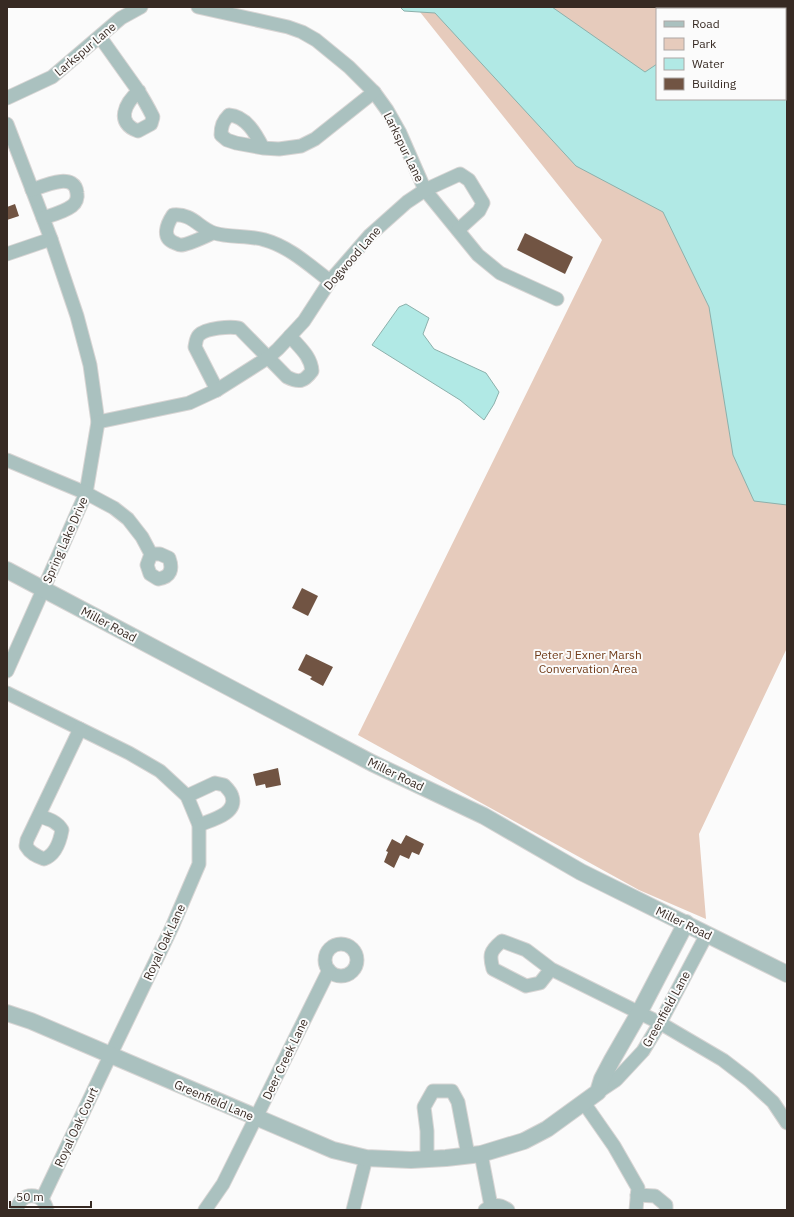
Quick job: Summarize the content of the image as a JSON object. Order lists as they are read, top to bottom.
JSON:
{
  "streets": {
    "street": [
      "Larkspur Lane",
      "Dogwood Lane",
      "Spring Lake Drive",
      "Miller Road",
      "Royal Oak Lane",
      "Greenfield Lane",
      "Deer Creek Lane",
      "Royal Oak Court"
    ]
  },
  "crossings": [
    ["Larkspur Lane", "Dogwood Lane"],
    ["Dogwood Lane", "Spring Lake Drive"],
    ["Spring Lake Drive", "Miller Road"],
    ["Miller Road", "Greenfield Lane"],
    ["Royal Oak Lane", "Greenfield Lane"],
    ["Royal Oak Lane", "Royal Oak Court"],
    ["Greenfield Lane", "Deer Creek Lane"],
    ["Greenfield Lane", "Royal Oak Court"]
  ],
  "parks": ["Peter J Exner Marsh Convervation Area"],
  "legend": [
    "Road",
    "Park",
    "Water",
    "Building"
  ],
  "scale_bar": "50 m"
}
